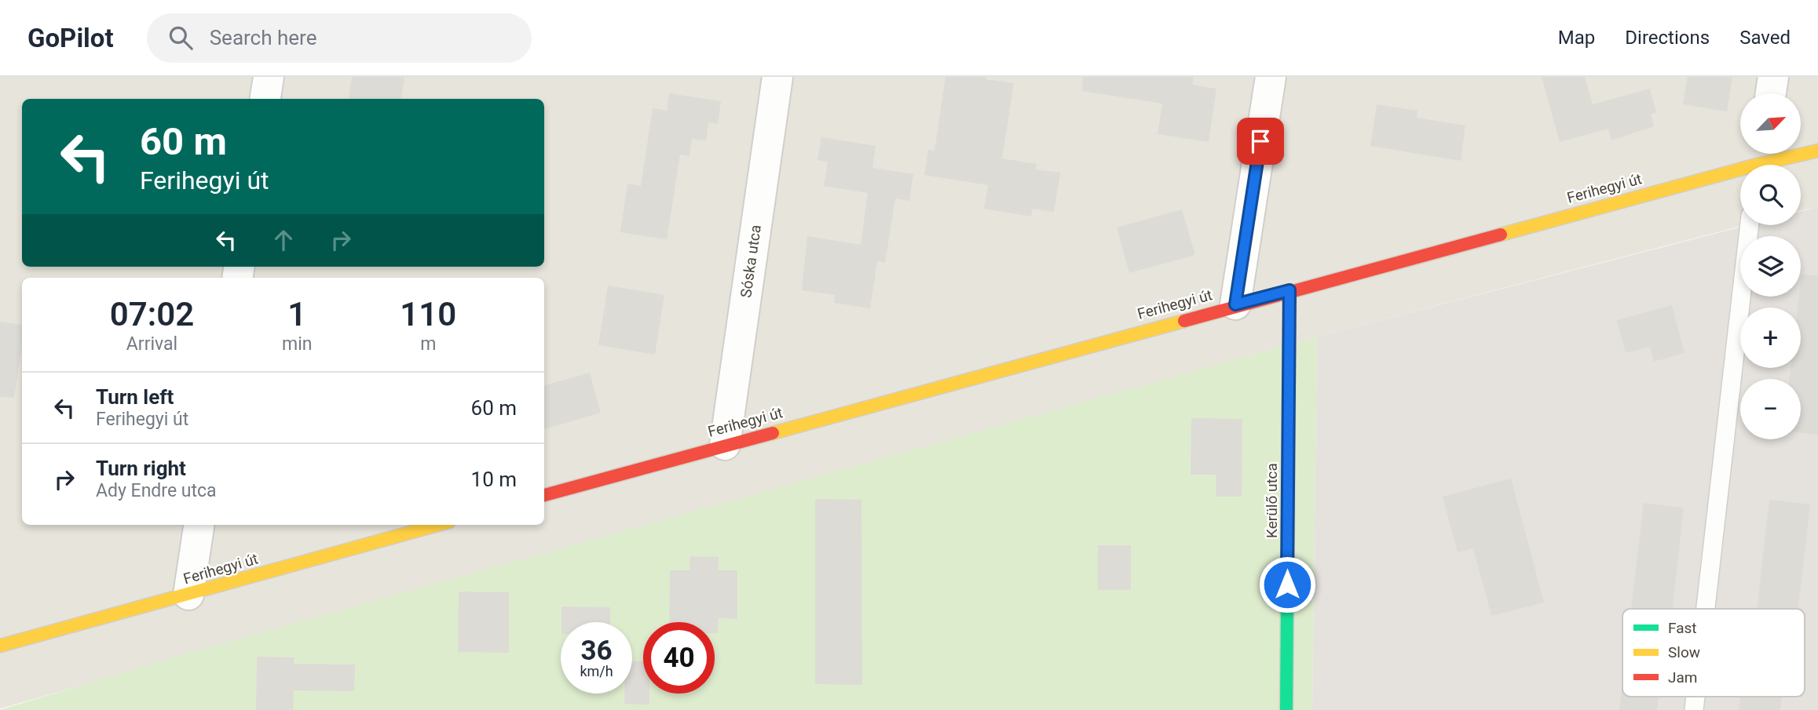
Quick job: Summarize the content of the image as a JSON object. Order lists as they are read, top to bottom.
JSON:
{
  "streets": {
    "main road": ["Ferihegyi út", "Kerülő utca"],
    "street": ["Sóska utca"]
  },
  "crossings": [
    ["Ferihegyi út", "Sóska utca"],
    ["Ferihegyi út", "Kerülő utca"]
  ],
  "legend": ["Fast", "Slow", "Jam"],
  "north": "top right",
  "page": {
    "header": "GoPilot",
    "search": "Search here",
    "nav": ["Map", "Directions", "Saved"],
    "map_buttons": ["+", "−"],
    "turn": ["60 m", "Ferihegyi út"],
    "eta": [
      "07:02",
      "Arrival",
      "1",
      "min",
      "110",
      "m"
    ],
    "list": [
      {
        "name": "Turn left",
        "note": "Ferihegyi út",
        "value": "60 m"
      },
      {
        "name": "Turn right",
        "note": "Ady Endre utca",
        "value": "10 m"
      }
    ],
    "speed": "36 km/h",
    "limit": "40"
  }
}
